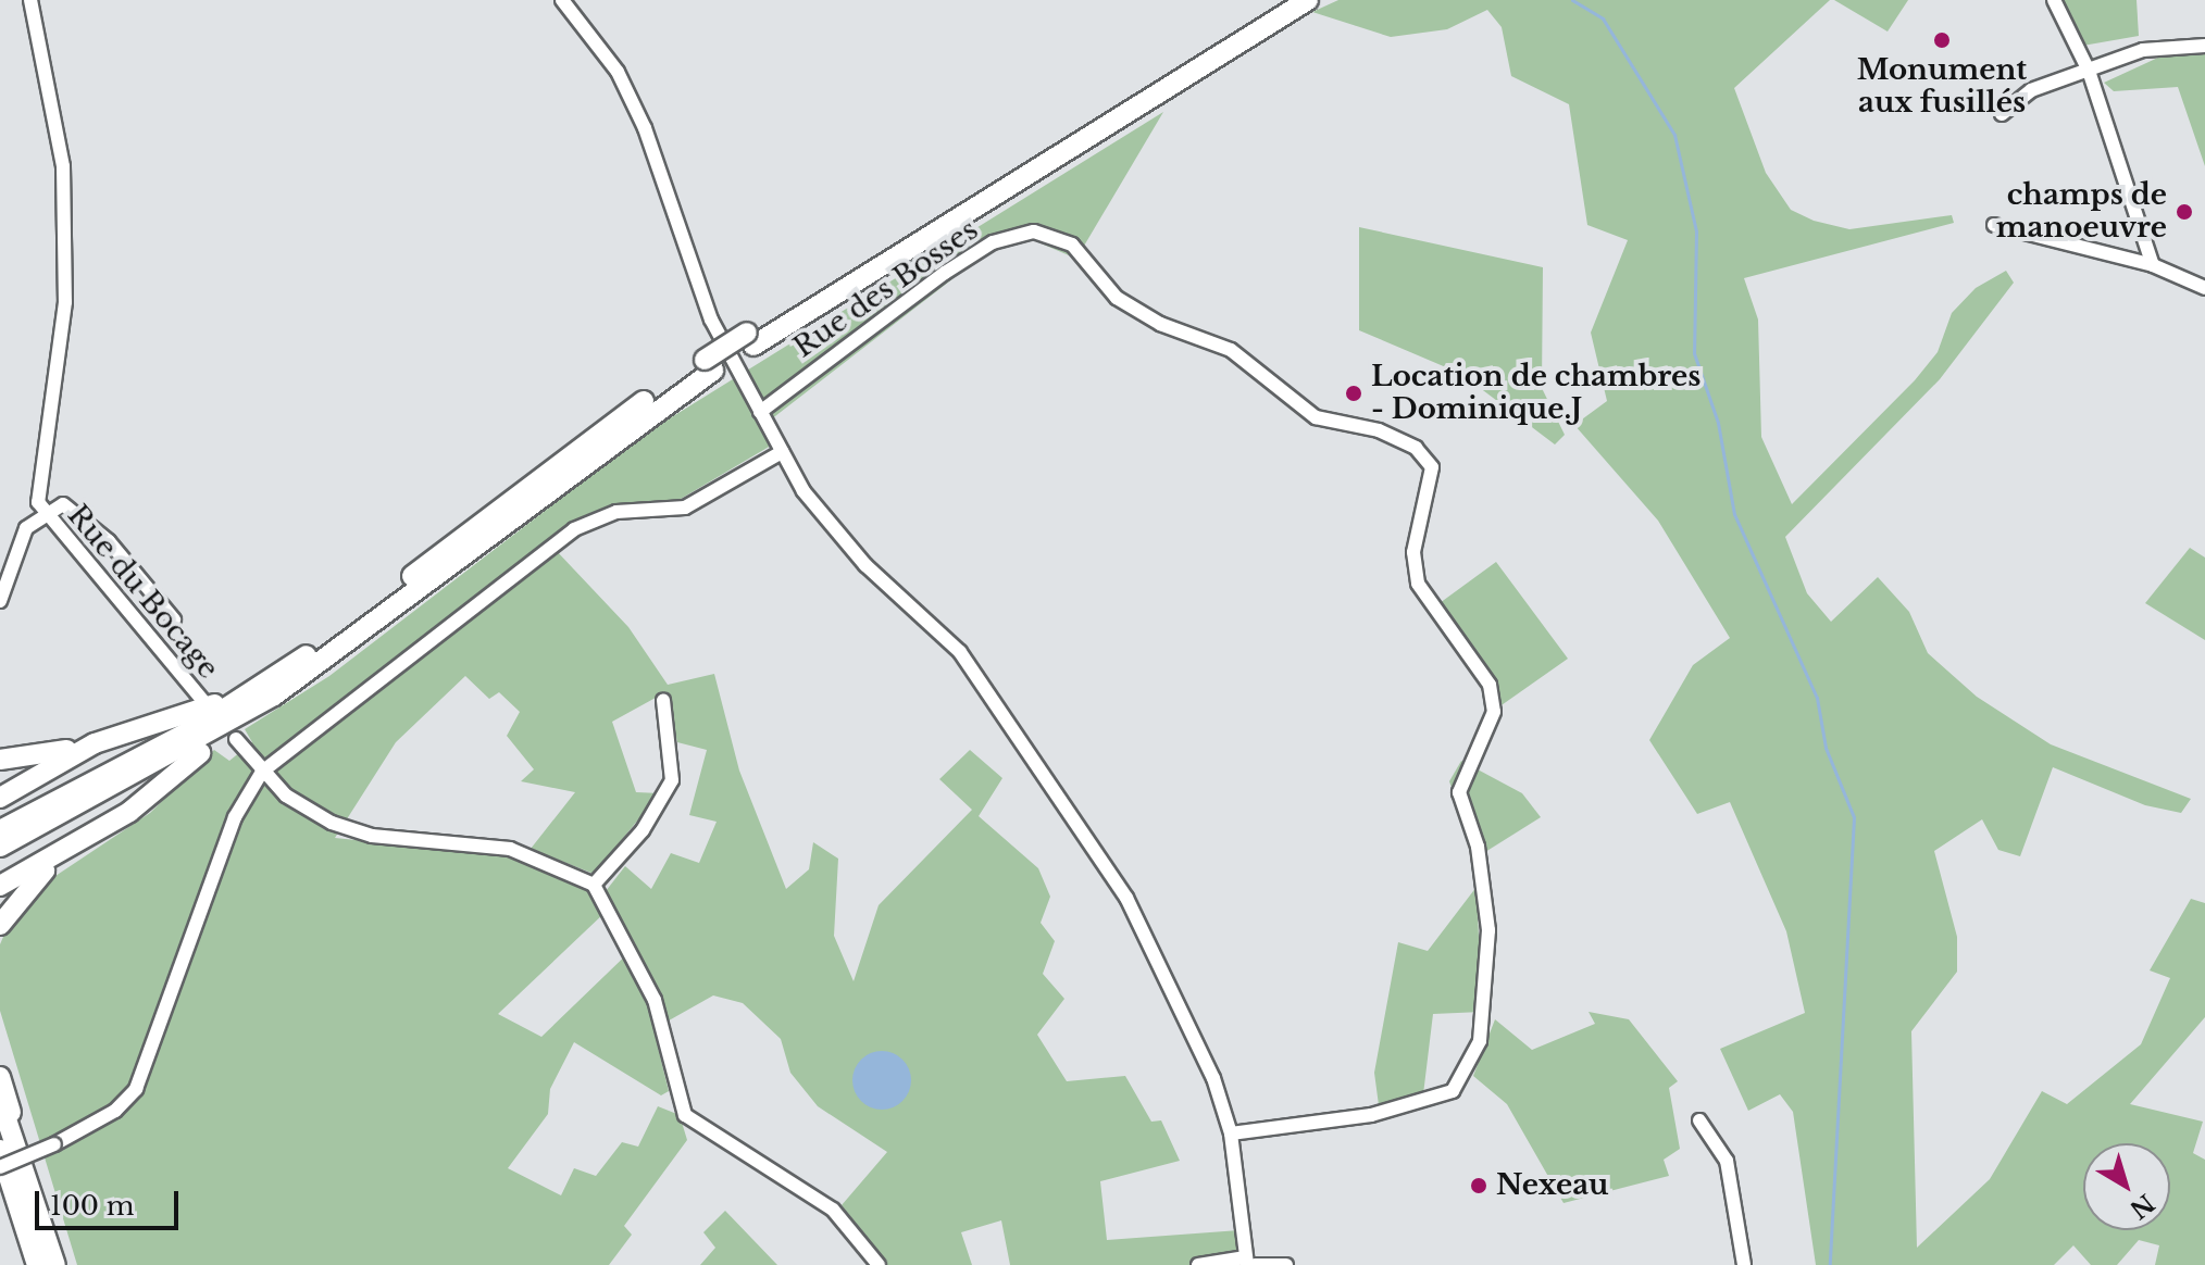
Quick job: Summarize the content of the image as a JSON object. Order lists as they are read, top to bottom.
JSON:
{
  "streets": {
    "street": ["Rue des Bosses", "Rue du Bocage"]
  },
  "places": [
    "Monument aux fusillés",
    "champs de manoeuvre",
    "Location de chambres - Dominique.J",
    "Nexeau"
  ],
  "scale_bar": "100 m",
  "north": "bottom right"
}
